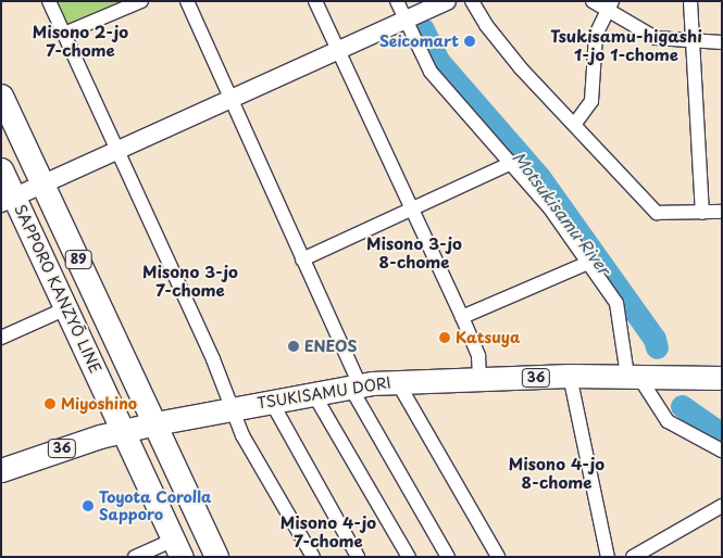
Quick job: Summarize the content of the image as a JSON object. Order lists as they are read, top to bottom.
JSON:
{
  "streets": {
    "main road": [
      "89",
      "SAPPORO KANZYŌ LINE",
      "36",
      "TSUKISAMU DORI"
    ]
  },
  "crossings": [
    ["SAPPORO KANZYŌ LINE", "TSUKISAMU DORI"]
  ],
  "districts": [
    "Misono 2-jo 7-chome",
    "Tsukisamu-higashi 1-jo 1-chome",
    "Misono 3-jo 8-chome",
    "Misono 3-jo 7-chome",
    "Misono 4-jo 8-chome",
    "Misono 4-jo 7-chome"
  ],
  "water": ["Motsukisamu River"],
  "places": [
    "Seicomart",
    "Katsuya",
    "ENEOS",
    "Miyoshino",
    "Toyota Corolla Sapporo"
  ]
}
